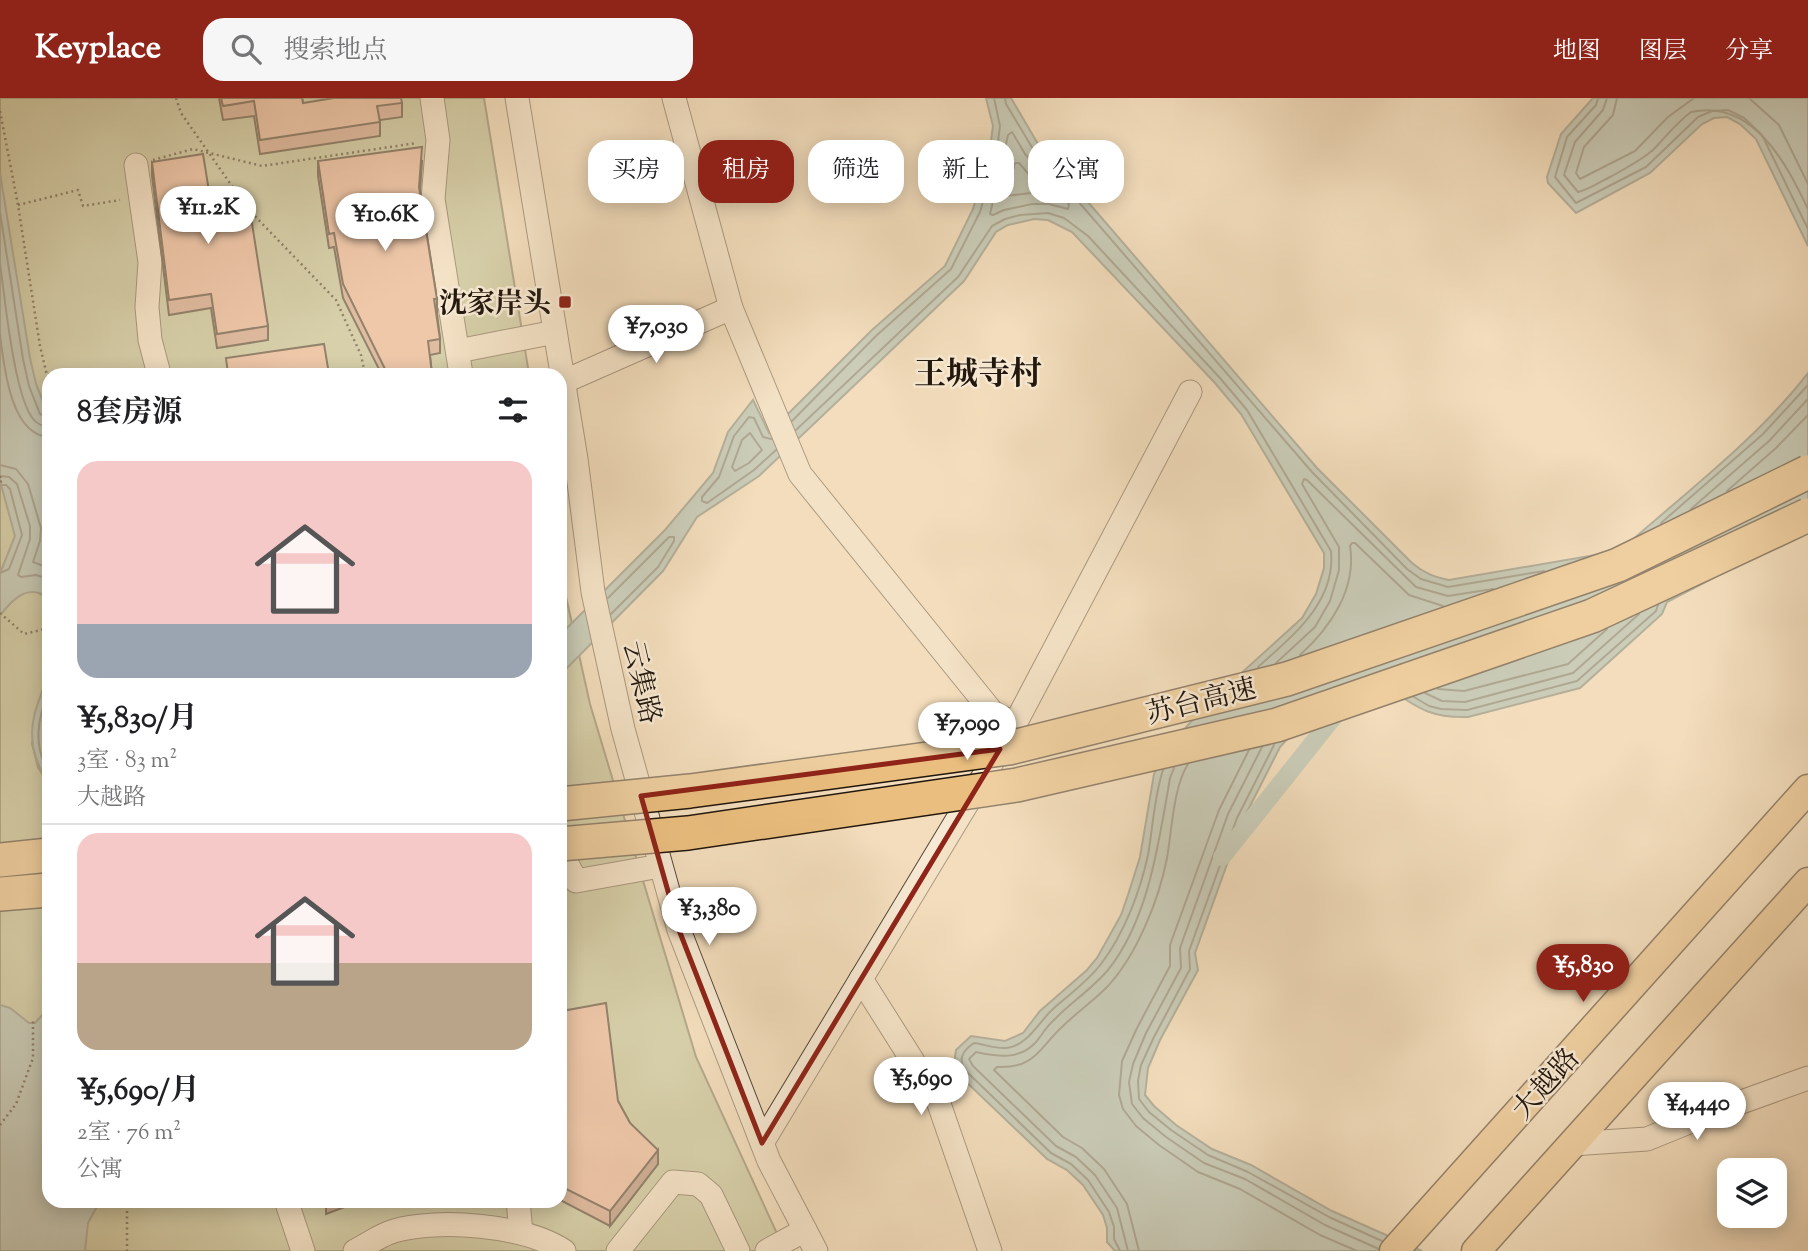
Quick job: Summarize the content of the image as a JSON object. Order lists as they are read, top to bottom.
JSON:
{
  "streets": {
    "highway": ["苏台高速"],
    "main road": ["大越路"],
    "street": ["云集路"]
  },
  "districts": ["王城寺村"],
  "places": {
    "transit": ["沈家岸头"]
  },
  "page": {
    "header": "Keyplace",
    "search": "搜索地点",
    "nav": ["地图", "图层", "分享"],
    "chip": [
      "买房",
      "租房",
      "筛选",
      "新上",
      "公寓"
    ],
    "price": [
      "¥11.2K",
      "¥10.6K",
      "¥7,030",
      "¥7,090",
      "¥3,380",
      "¥5,830",
      "¥5,690",
      "¥4,440"
    ],
    "heading": "8套房源",
    "list": [
      {
        "name": "¥5,830/月",
        "note": "3室 · 83 m² · 大越路"
      },
      {
        "name": "¥5,690/月",
        "note": "2室 · 76 m² · 公寓"
      }
    ]
  }
}
